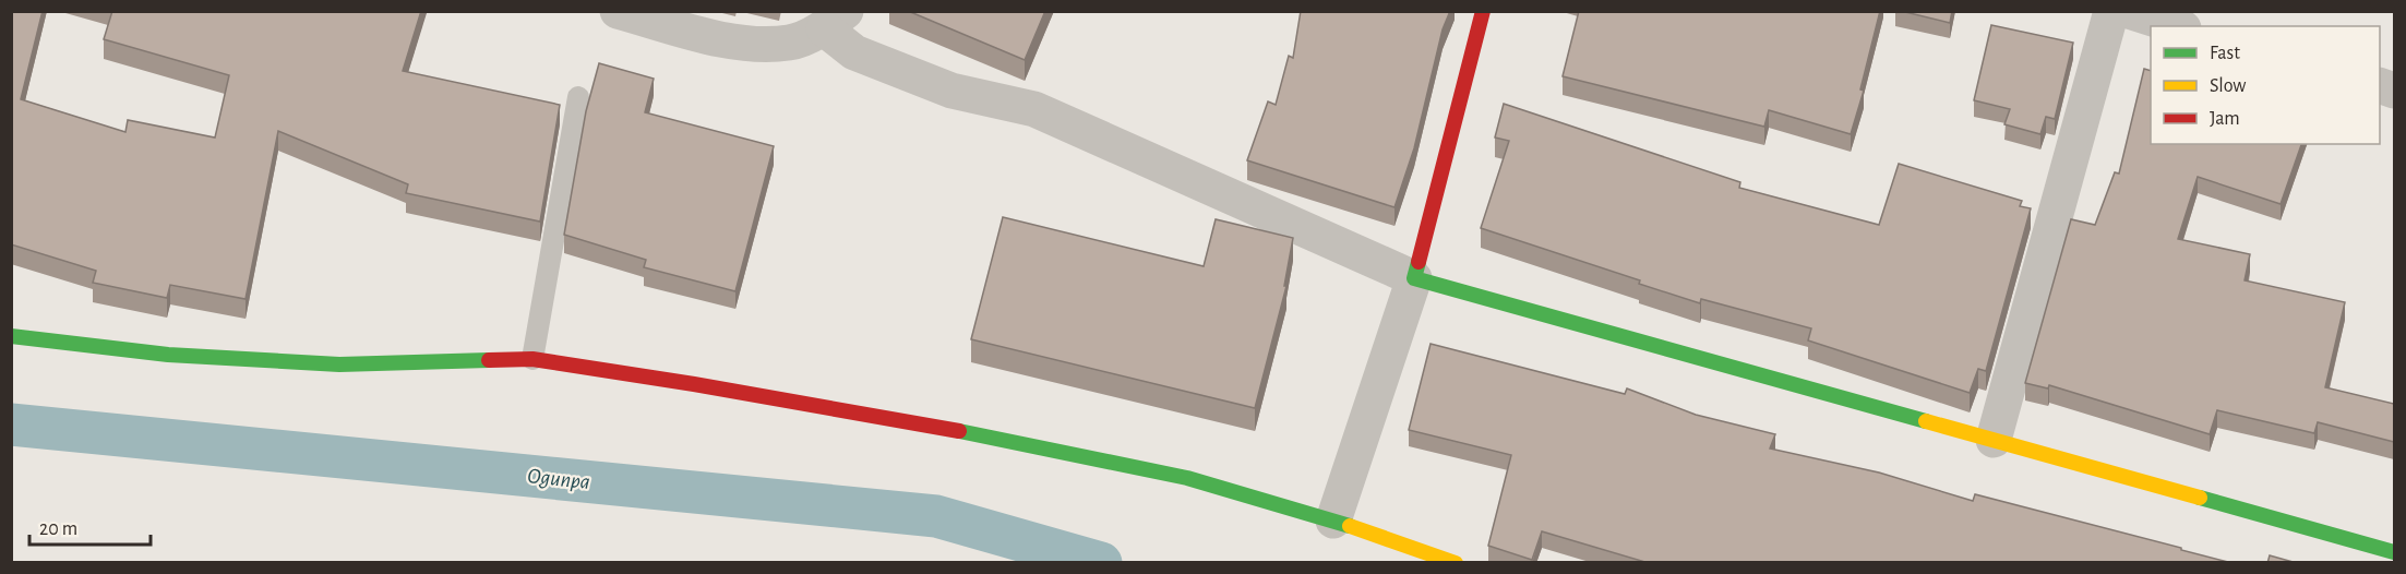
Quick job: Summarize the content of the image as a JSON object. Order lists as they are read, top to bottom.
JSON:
{
  "water": ["Ogunpa"],
  "legend": ["Fast", "Slow", "Jam"],
  "scale_bar": "20 m"
}
